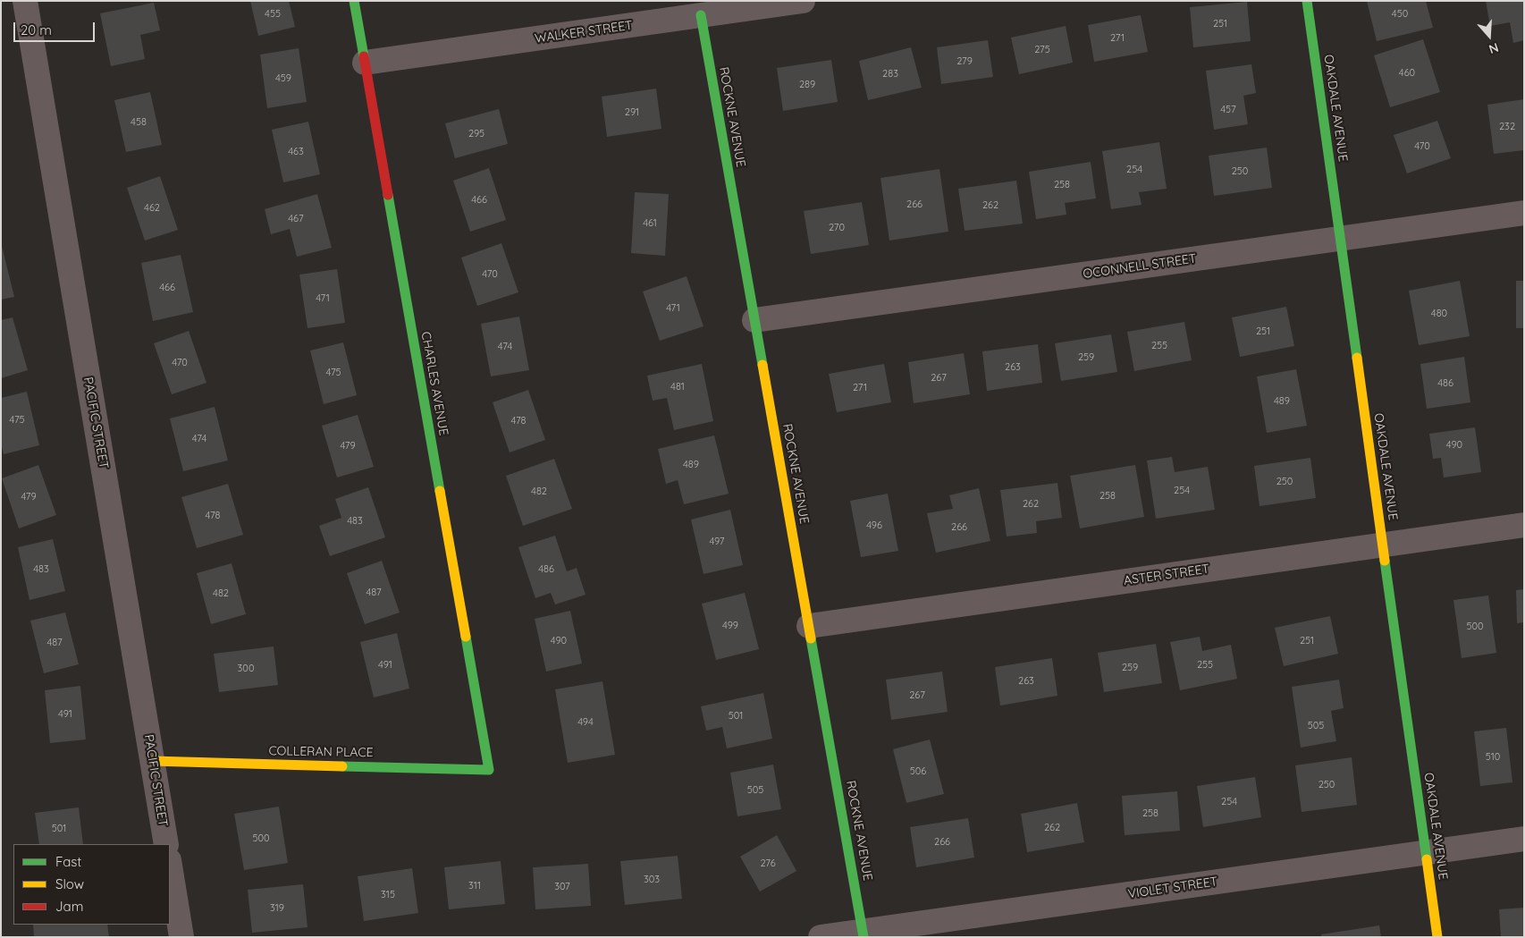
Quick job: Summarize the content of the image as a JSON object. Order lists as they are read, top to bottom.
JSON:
{
  "streets": {
    "street": [
      "WALKER STREET",
      "OAKDALE AVENUE",
      "ROCKNE AVENUE",
      "OCONNELL STREET",
      "CHARLES AVENUE",
      "PACIFIC STREET",
      "ASTER STREET",
      "COLLERAN PLACE",
      "VIOLET STREET"
    ]
  },
  "crossings": [
    ["WALKER STREET", "ROCKNE AVENUE"],
    ["WALKER STREET", "CHARLES AVENUE"],
    ["OAKDALE AVENUE", "OCONNELL STREET"],
    ["OAKDALE AVENUE", "ASTER STREET"],
    ["OAKDALE AVENUE", "VIOLET STREET"],
    ["ROCKNE AVENUE", "OCONNELL STREET"],
    ["ROCKNE AVENUE", "ASTER STREET"],
    ["ROCKNE AVENUE", "VIOLET STREET"],
    ["CHARLES AVENUE", "COLLERAN PLACE"],
    ["PACIFIC STREET", "COLLERAN PLACE"]
  ],
  "house_numbers": [
    "455",
    "450",
    "251",
    "271",
    "275",
    "279",
    "460",
    "283",
    "459",
    "289",
    "457",
    "291",
    "458",
    "232",
    "295",
    "470",
    "463",
    "254",
    "250",
    "258",
    "466",
    "266",
    "262",
    "462",
    "467",
    "461",
    "270",
    "470",
    "466",
    "471",
    "471",
    "480",
    "251",
    "255",
    "474",
    "259",
    "470",
    "263",
    "475",
    "267",
    "486",
    "481",
    "271",
    "489",
    "475",
    "478",
    "474",
    "490",
    "479",
    "489",
    "250",
    "254",
    "482",
    "258",
    "479",
    "262",
    "478",
    "483",
    "496",
    "266",
    "497",
    "483",
    "486",
    "487",
    "482",
    "499",
    "500",
    "490",
    "251",
    "487",
    "491",
    "255",
    "259",
    "300",
    "263",
    "267",
    "491",
    "501",
    "494",
    "505",
    "510",
    "506",
    "250",
    "505",
    "254",
    "258",
    "262",
    "501",
    "500",
    "266",
    "276",
    "303",
    "311",
    "307",
    "315",
    "319"
  ],
  "legend": ["Fast", "Slow", "Jam"],
  "scale_bar": "20 m",
  "north": "bottom"
}
